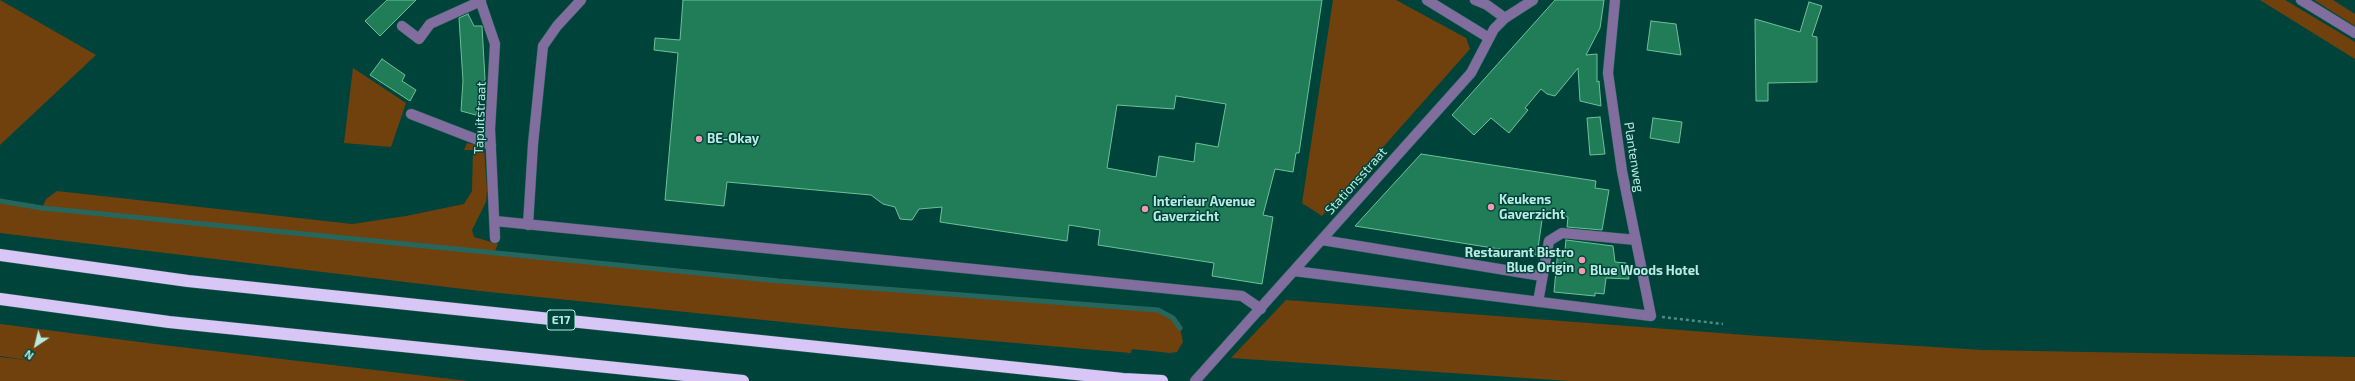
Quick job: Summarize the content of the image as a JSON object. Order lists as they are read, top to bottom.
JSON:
{
  "streets": {
    "highway": ["E17"],
    "street": ["Tapuitstraat", "Plantenweg", "Stationsstraat"]
  },
  "places": [
    "BE-Okay",
    "Keukens Gaverzicht",
    "Interieur Avenue Gaverzicht",
    "Restaurant Bistro Blue Origin",
    "Blue Woods Hotel"
  ],
  "north": "bottom left"
}
